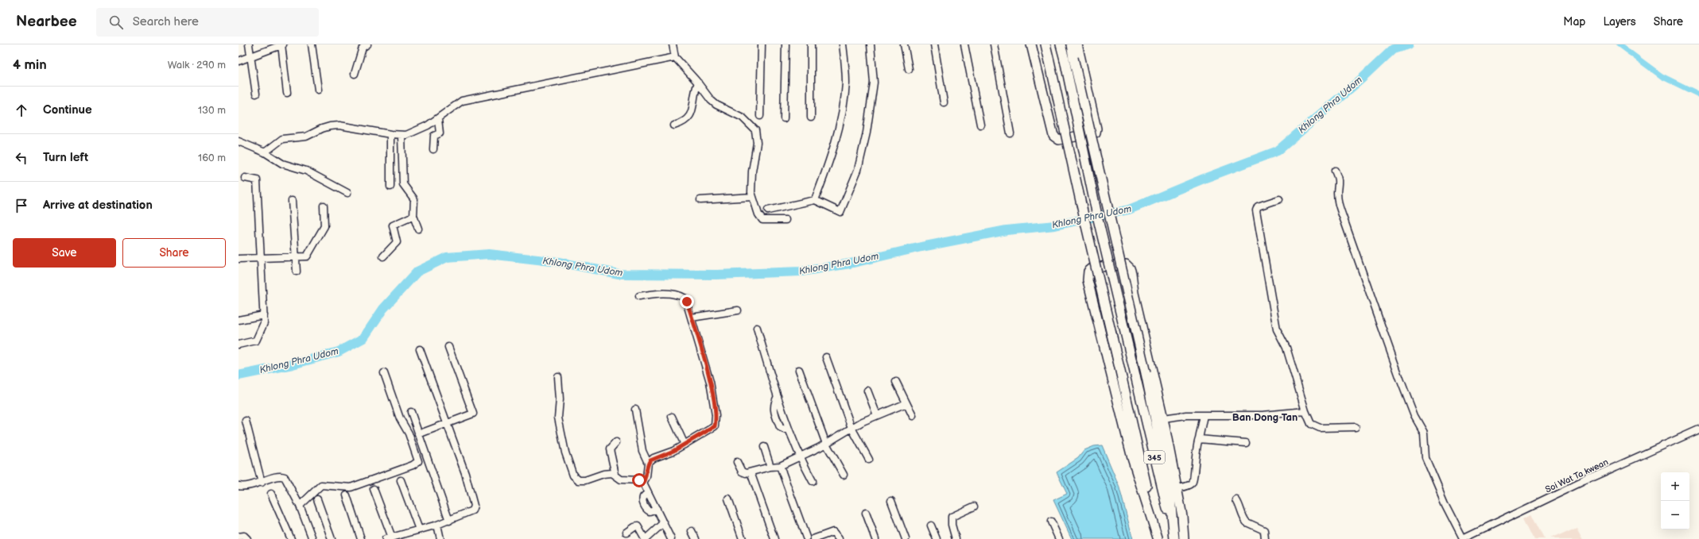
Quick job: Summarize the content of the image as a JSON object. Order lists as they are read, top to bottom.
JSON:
{
  "streets": {
    "main road": ["345"],
    "street": ["Soi Wat Ta kwean"]
  },
  "districts": ["Ban Dong Tan"],
  "water": ["Khlong Phra Udom"],
  "page": {
    "header": "Nearbee",
    "search": "Search here",
    "nav": ["Map", "Layers", "Share"],
    "heading": ["4 min", "Walk · 290 m"],
    "list": [
      ["Continue", "130 m"],
      ["Turn left", "160 m"],
      "Arrive at destination"
    ],
    "buttons": ["Save", "Share"],
    "map_buttons": ["+", "−"]
  }
}
